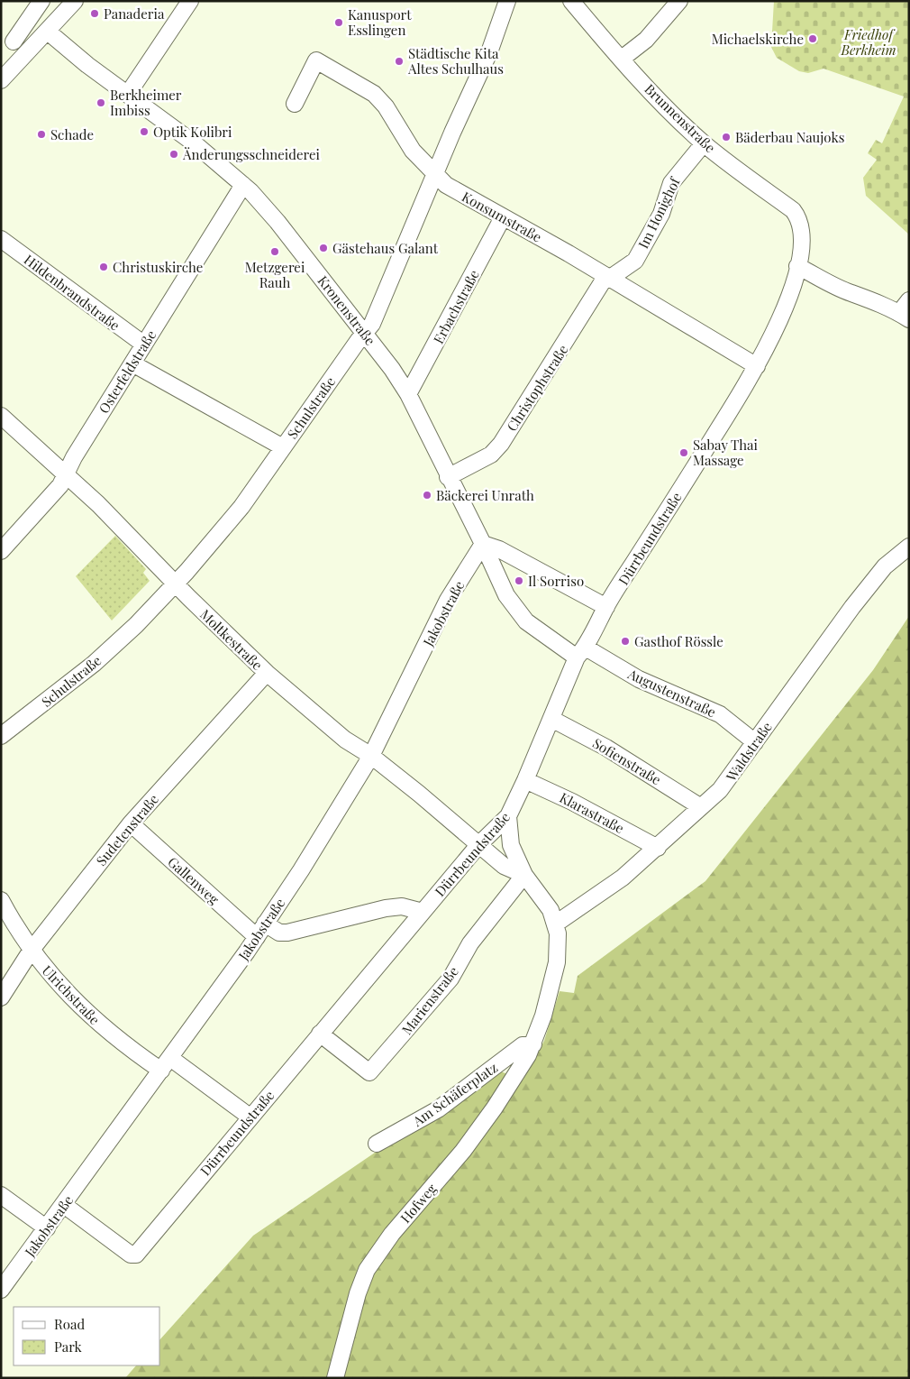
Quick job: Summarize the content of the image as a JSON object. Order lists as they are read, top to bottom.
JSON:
{
  "streets": {
    "street": [
      "Brunnenstraße",
      "Im Honighof",
      "Konsumstraße",
      "Hildenbrandstraße",
      "Erbachstraße",
      "Kronenstraße",
      "Osterfeldstraße",
      "Christophstraße",
      "Schulstraße",
      "Dürrbeundstraße",
      "Jakobstraße",
      "Moltkestraße",
      "Augustenstraße",
      "Waldstraße",
      "Sofienstraße",
      "Klarastraße",
      "Sudetenstraße",
      "Gallenweg",
      "Ulrichstraße",
      "Marienstraße",
      "Am Schäferplatz",
      "Hofweg"
    ]
  },
  "crossings": [
    ["Brunnenstraße", "Im Honighof"],
    ["Brunnenstraße", "Dürrbeundstraße"],
    ["Im Honighof", "Konsumstraße"],
    ["Im Honighof", "Christophstraße"],
    ["Konsumstraße", "Erbachstraße"],
    ["Konsumstraße", "Christophstraße"],
    ["Konsumstraße", "Schulstraße"],
    ["Konsumstraße", "Dürrbeundstraße"],
    ["Hildenbrandstraße", "Osterfeldstraße"],
    ["Erbachstraße", "Kronenstraße"],
    ["Kronenstraße", "Osterfeldstraße"],
    ["Kronenstraße", "Christophstraße"],
    ["Kronenstraße", "Schulstraße"],
    ["Kronenstraße", "Jakobstraße"],
    ["Kronenstraße", "Augustenstraße"],
    ["Osterfeldstraße", "Moltkestraße"],
    ["Schulstraße", "Moltkestraße"],
    ["Dürrbeundstraße", "Jakobstraße"],
    ["Dürrbeundstraße", "Moltkestraße"],
    ["Dürrbeundstraße", "Augustenstraße"],
    ["Dürrbeundstraße", "Sofienstraße"],
    ["Dürrbeundstraße", "Klarastraße"],
    ["Dürrbeundstraße", "Ulrichstraße"],
    ["Dürrbeundstraße", "Marienstraße"],
    ["Jakobstraße", "Moltkestraße"],
    ["Jakobstraße", "Augustenstraße"],
    ["Jakobstraße", "Gallenweg"],
    ["Jakobstraße", "Ulrichstraße"],
    ["Moltkestraße", "Sudetenstraße"],
    ["Augustenstraße", "Waldstraße"],
    ["Waldstraße", "Sofienstraße"],
    ["Waldstraße", "Klarastraße"],
    ["Sudetenstraße", "Gallenweg"],
    ["Sudetenstraße", "Ulrichstraße"],
    ["Am Schäferplatz", "Hofweg"]
  ],
  "parks": ["Friedhof Berkheim"],
  "places": [
    "Panaderia",
    "Kanusport Esslingen",
    "Michaelskirche",
    "Städtische Kita Altes Schulhaus",
    "Berkheimer Imbiss",
    "Optik Kolibri",
    "Schade",
    "Bäderbau Naujoks",
    "Änderungsschneiderei",
    "Gästehaus Galant",
    "Metzgerei Rauh",
    "Christuskirche",
    "Sabay Thai Massage",
    "Bäckerei Unrath",
    "Il Sorriso",
    "Gasthof Rössle"
  ],
  "legend": ["Road", "Park"]
}
